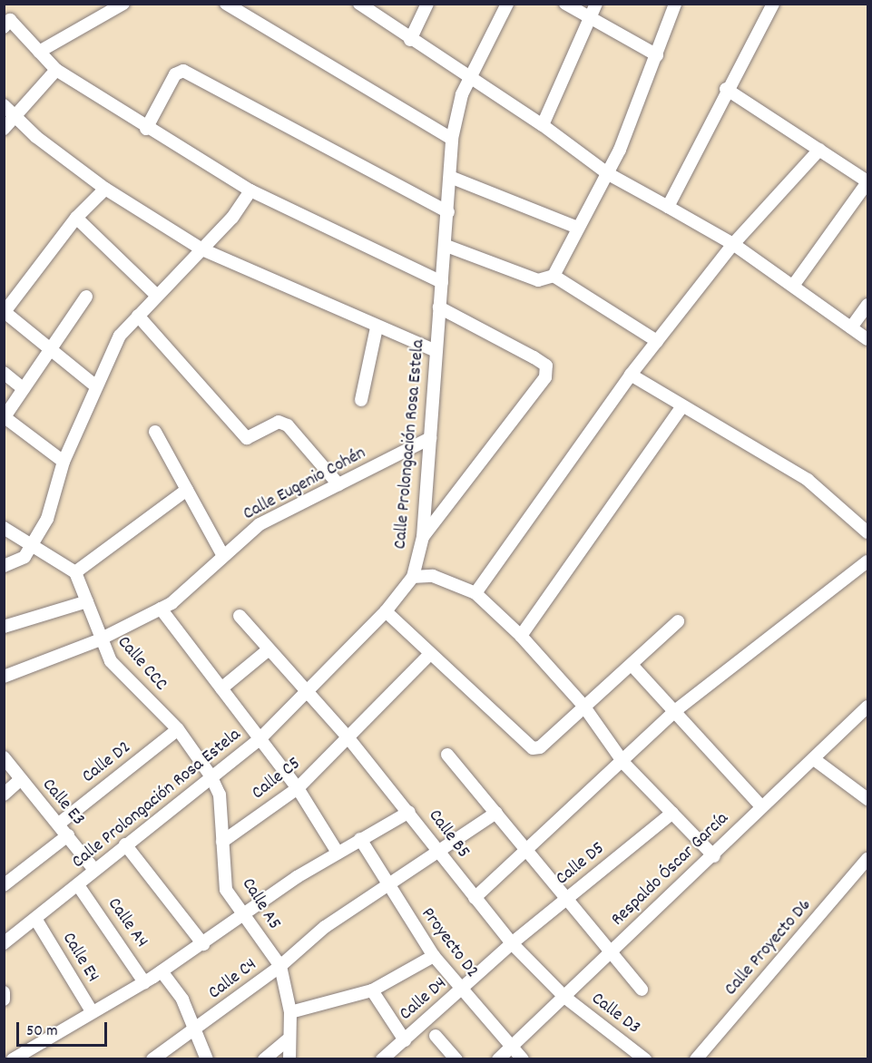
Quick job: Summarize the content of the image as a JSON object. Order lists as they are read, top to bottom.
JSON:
{
  "streets": {
    "street": [
      "Calle Prolongación Rosa Estela",
      "Calle Eugenio Cohén",
      "Calle CCC",
      "Calle D2",
      "Calle C5",
      "Calle E3",
      "Calle B5",
      "Calle D5",
      "Respaldo Óscar García",
      "Calle A5",
      "Calle A4",
      "Proyecto D2",
      "Calle Proyecto D6",
      "Calle E4",
      "Calle C4",
      "Calle D4",
      "Calle D3"
    ]
  },
  "crossings": [
    ["Calle Prolongación Rosa Estela", "Calle Eugenio Cohén"],
    ["Calle Prolongación Rosa Estela", "Calle E3"],
    ["Calle Prolongación Rosa Estela", "Calle B5"],
    ["Calle Prolongación Rosa Estela", "Calle A5"],
    ["Calle Prolongación Rosa Estela", "Calle A4"],
    ["Calle Prolongación Rosa Estela", "Calle E4"],
    ["Calle Eugenio Cohén", "Calle CCC"],
    ["Calle CCC", "Calle D2"],
    ["Calle CCC", "Calle A5"],
    ["Calle D2", "Calle E3"],
    ["Calle D2", "Calle A5"],
    ["Calle C5", "Calle B5"],
    ["Calle C5", "Calle A5"],
    ["Calle B5", "Calle D5"],
    ["Calle B5", "Respaldo Óscar García"],
    ["Calle B5", "Calle D4"],
    ["Calle B5", "Calle D3"],
    ["Calle D5", "Calle D4"],
    ["Respaldo Óscar García", "Proyecto D2"],
    ["Respaldo Óscar García", "Calle D3"],
    ["Calle A5", "Calle C4"],
    ["Proyecto D2", "Calle C4"],
    ["Proyecto D2", "Calle D4"]
  ],
  "scale_bar": "50 m"
}
